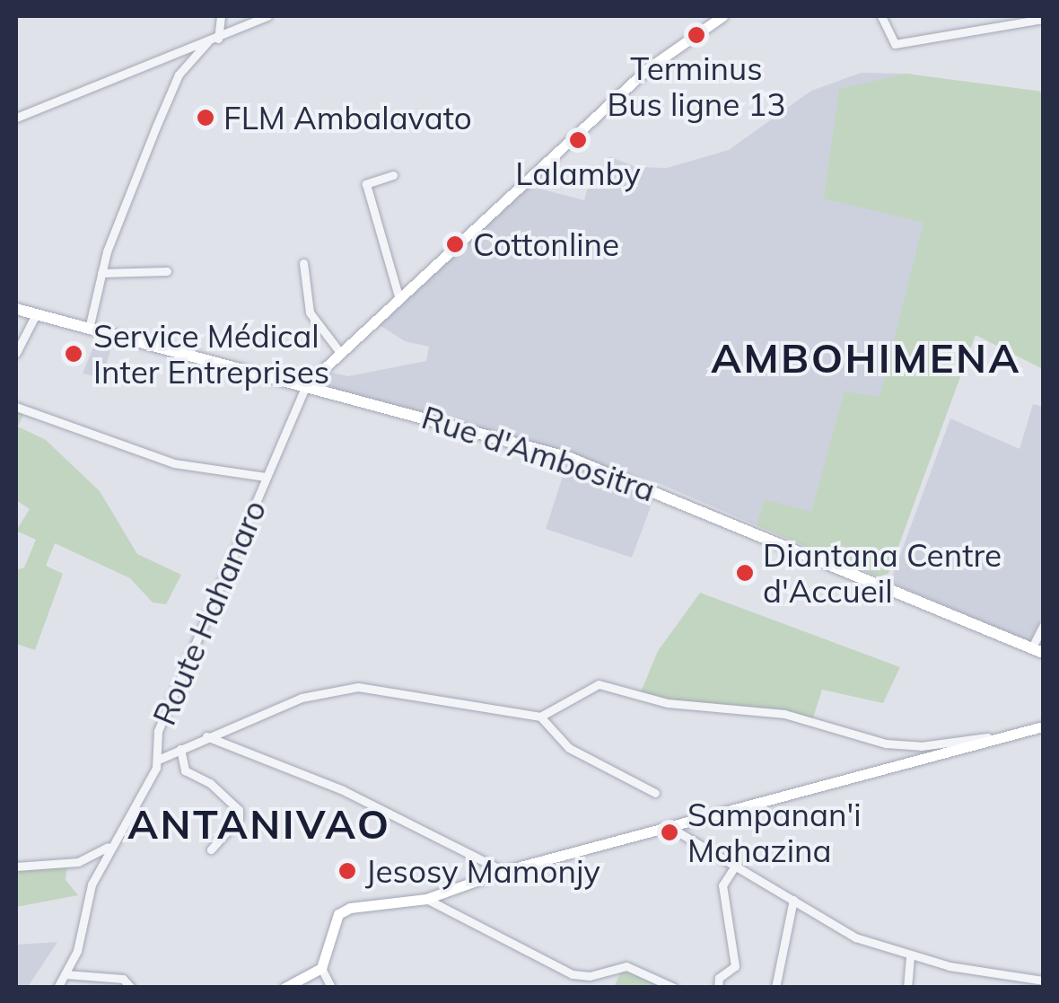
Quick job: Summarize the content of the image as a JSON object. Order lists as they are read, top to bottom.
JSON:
{
  "streets": {
    "main road": ["Rue d'Ambositra"],
    "street": ["Route Hahanaro"]
  },
  "crossings": [
    ["Rue d'Ambositra", "Route Hahanaro"]
  ],
  "districts": ["AMBOHIMENA", "ANTANIVAO"],
  "places": [
    "Terminus Bus ligne 13",
    "FLM Ambalavato",
    "Lalamby",
    "Cottonline",
    "Service Médical Inter Entreprises",
    "Diantana Centre d'Accueil",
    "Sampanan'i Mahazina",
    "Jesosy Mamonjy"
  ]
}
